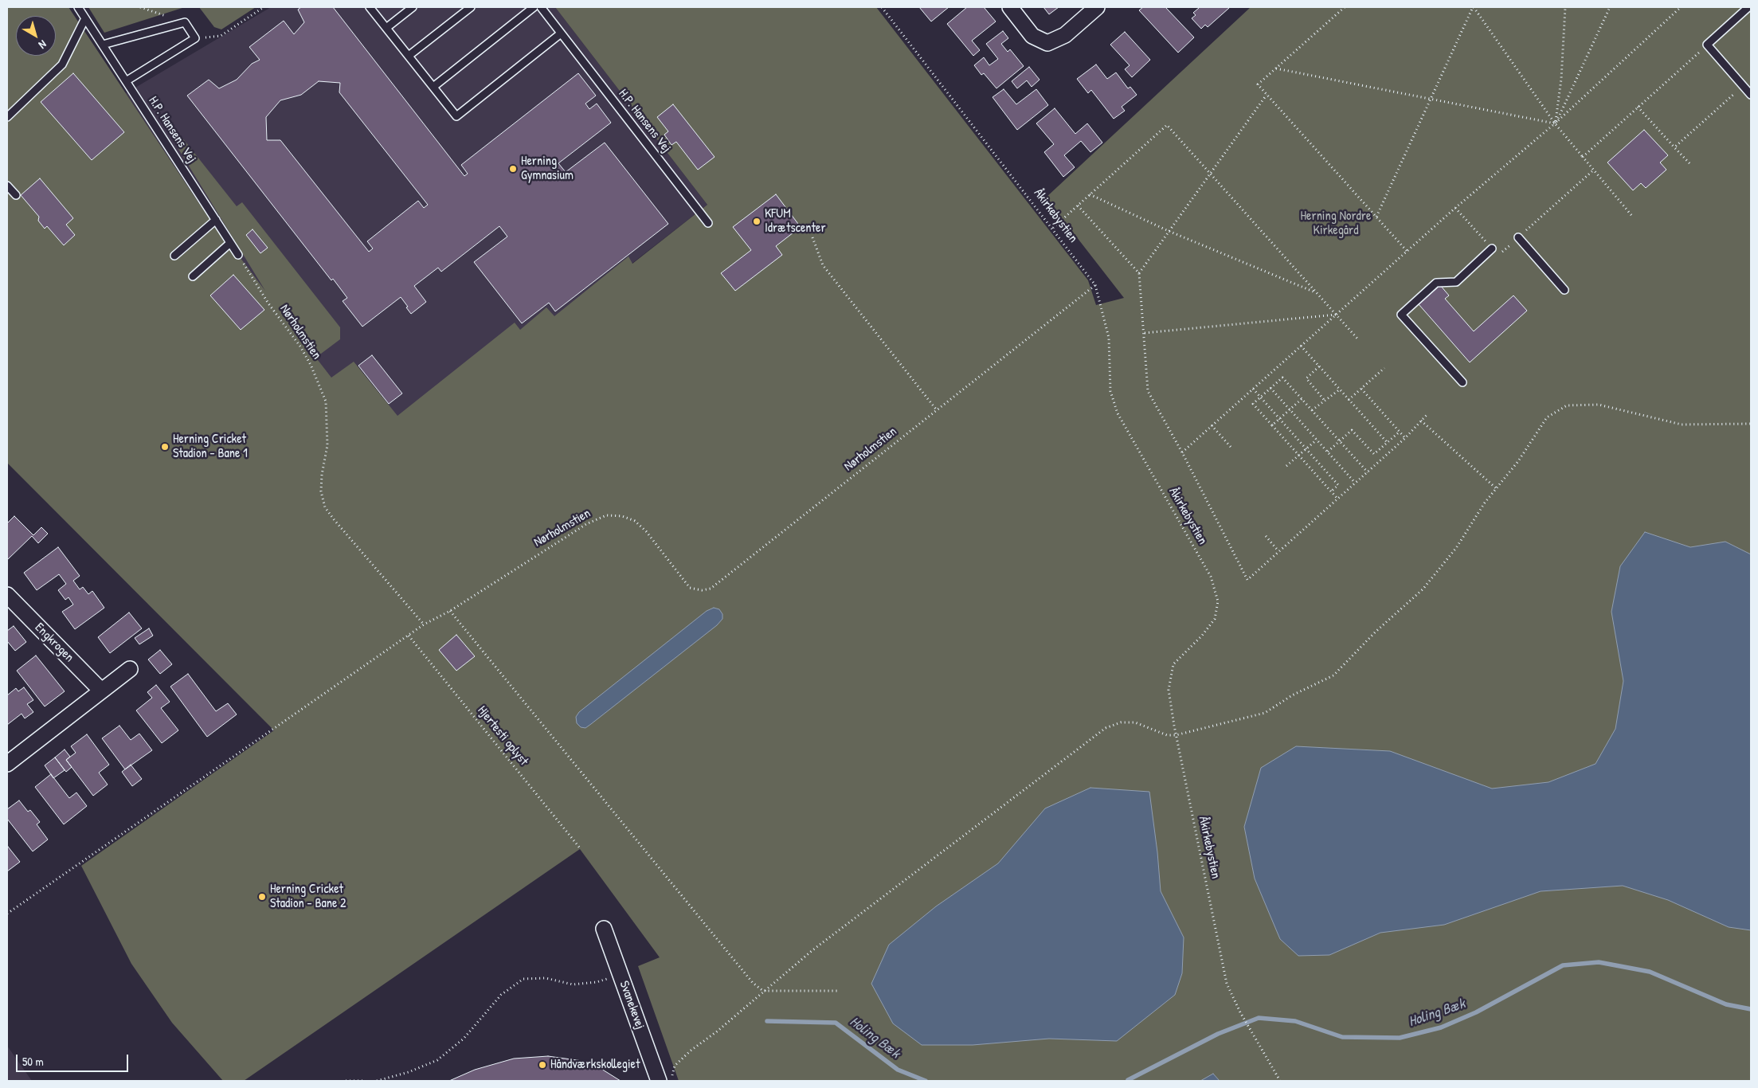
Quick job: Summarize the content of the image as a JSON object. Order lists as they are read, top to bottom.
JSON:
{
  "streets": {
    "street": ["Engkrogen", "Svanekevej"],
    "lane": ["H.P. Hansens Vej"],
    "path": ["Åkirkebystien", "Nørholmstien", "Hjertesti oplyst"]
  },
  "crossings": [
    ["H.P. Hansens Vej", "Nørholmstien"],
    ["Åkirkebystien", "Nørholmstien"]
  ],
  "water": ["Holing Bæk"],
  "parks": ["Herning Nordre Kirkegård"],
  "places": [
    "Herning Gymnasium",
    "KFUM Idrætscenter",
    "Herning Cricket Stadion - Bane 1",
    "Herning Cricket Stadion - Bane 2",
    "Håndværkskollegiet"
  ],
  "scale_bar": "50 m",
  "north": "bottom right"
}
